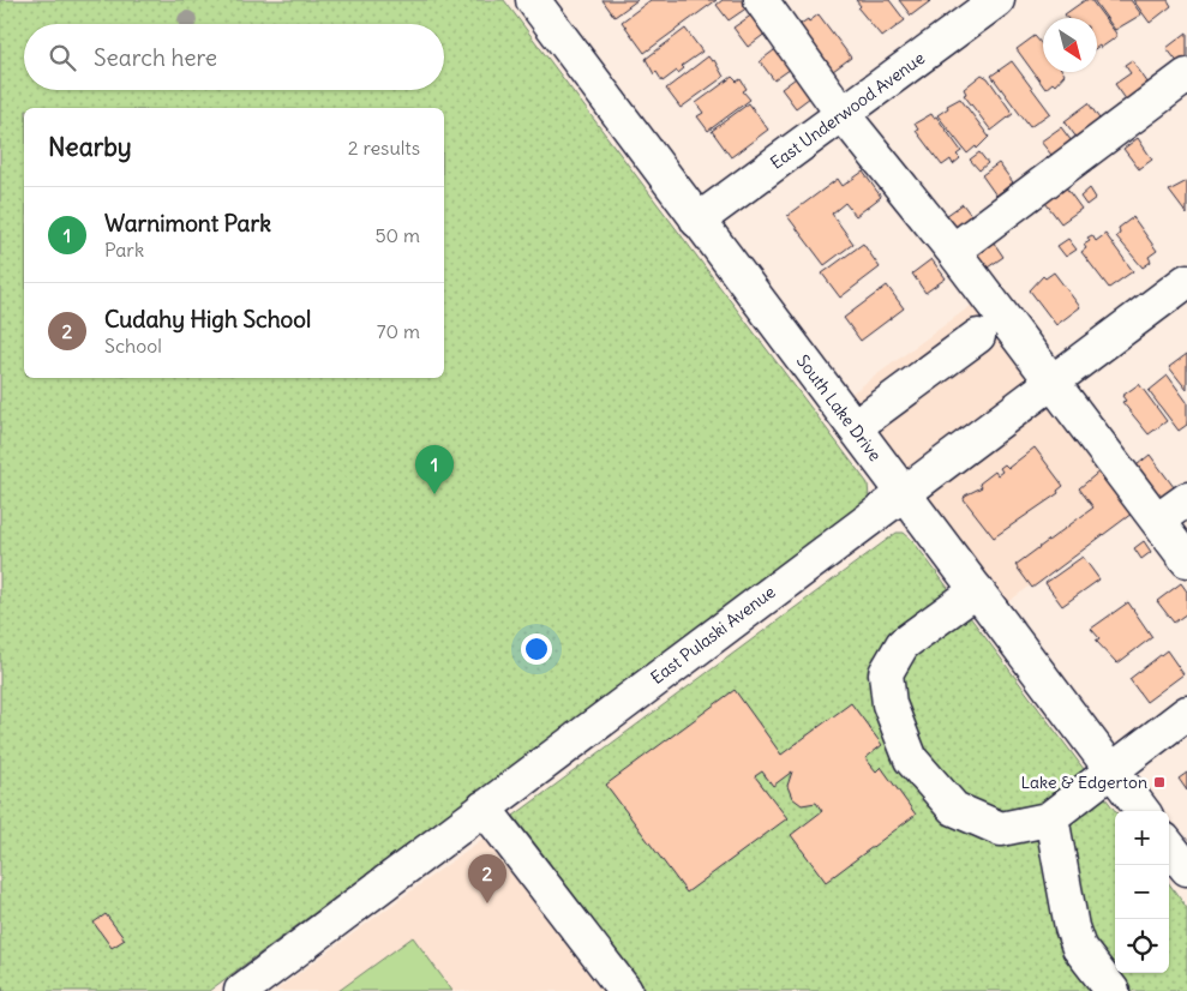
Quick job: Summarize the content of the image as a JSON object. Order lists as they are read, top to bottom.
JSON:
{
  "streets": {
    "street": ["East Underwood Avenue", "South Lake Drive", "East Pulaski Avenue"]
  },
  "crossings": [
    ["East Underwood Avenue", "South Lake Drive"],
    ["South Lake Drive", "East Pulaski Avenue"]
  ],
  "places": {
    "transit": ["Lake & Edgerton"]
  },
  "north": "bottom right",
  "page": {
    "search": "Search here",
    "heading": ["Nearby", "2 results"],
    "list": [
      {
        "mark": "1",
        "name": "Warnimont Park",
        "note": "Park",
        "value": "50 m"
      },
      {
        "mark": "2",
        "name": "Cudahy High School",
        "note": "School",
        "value": "70 m"
      }
    ],
    "pins": ["1", "2"],
    "map_buttons": ["+", "−"]
  }
}
